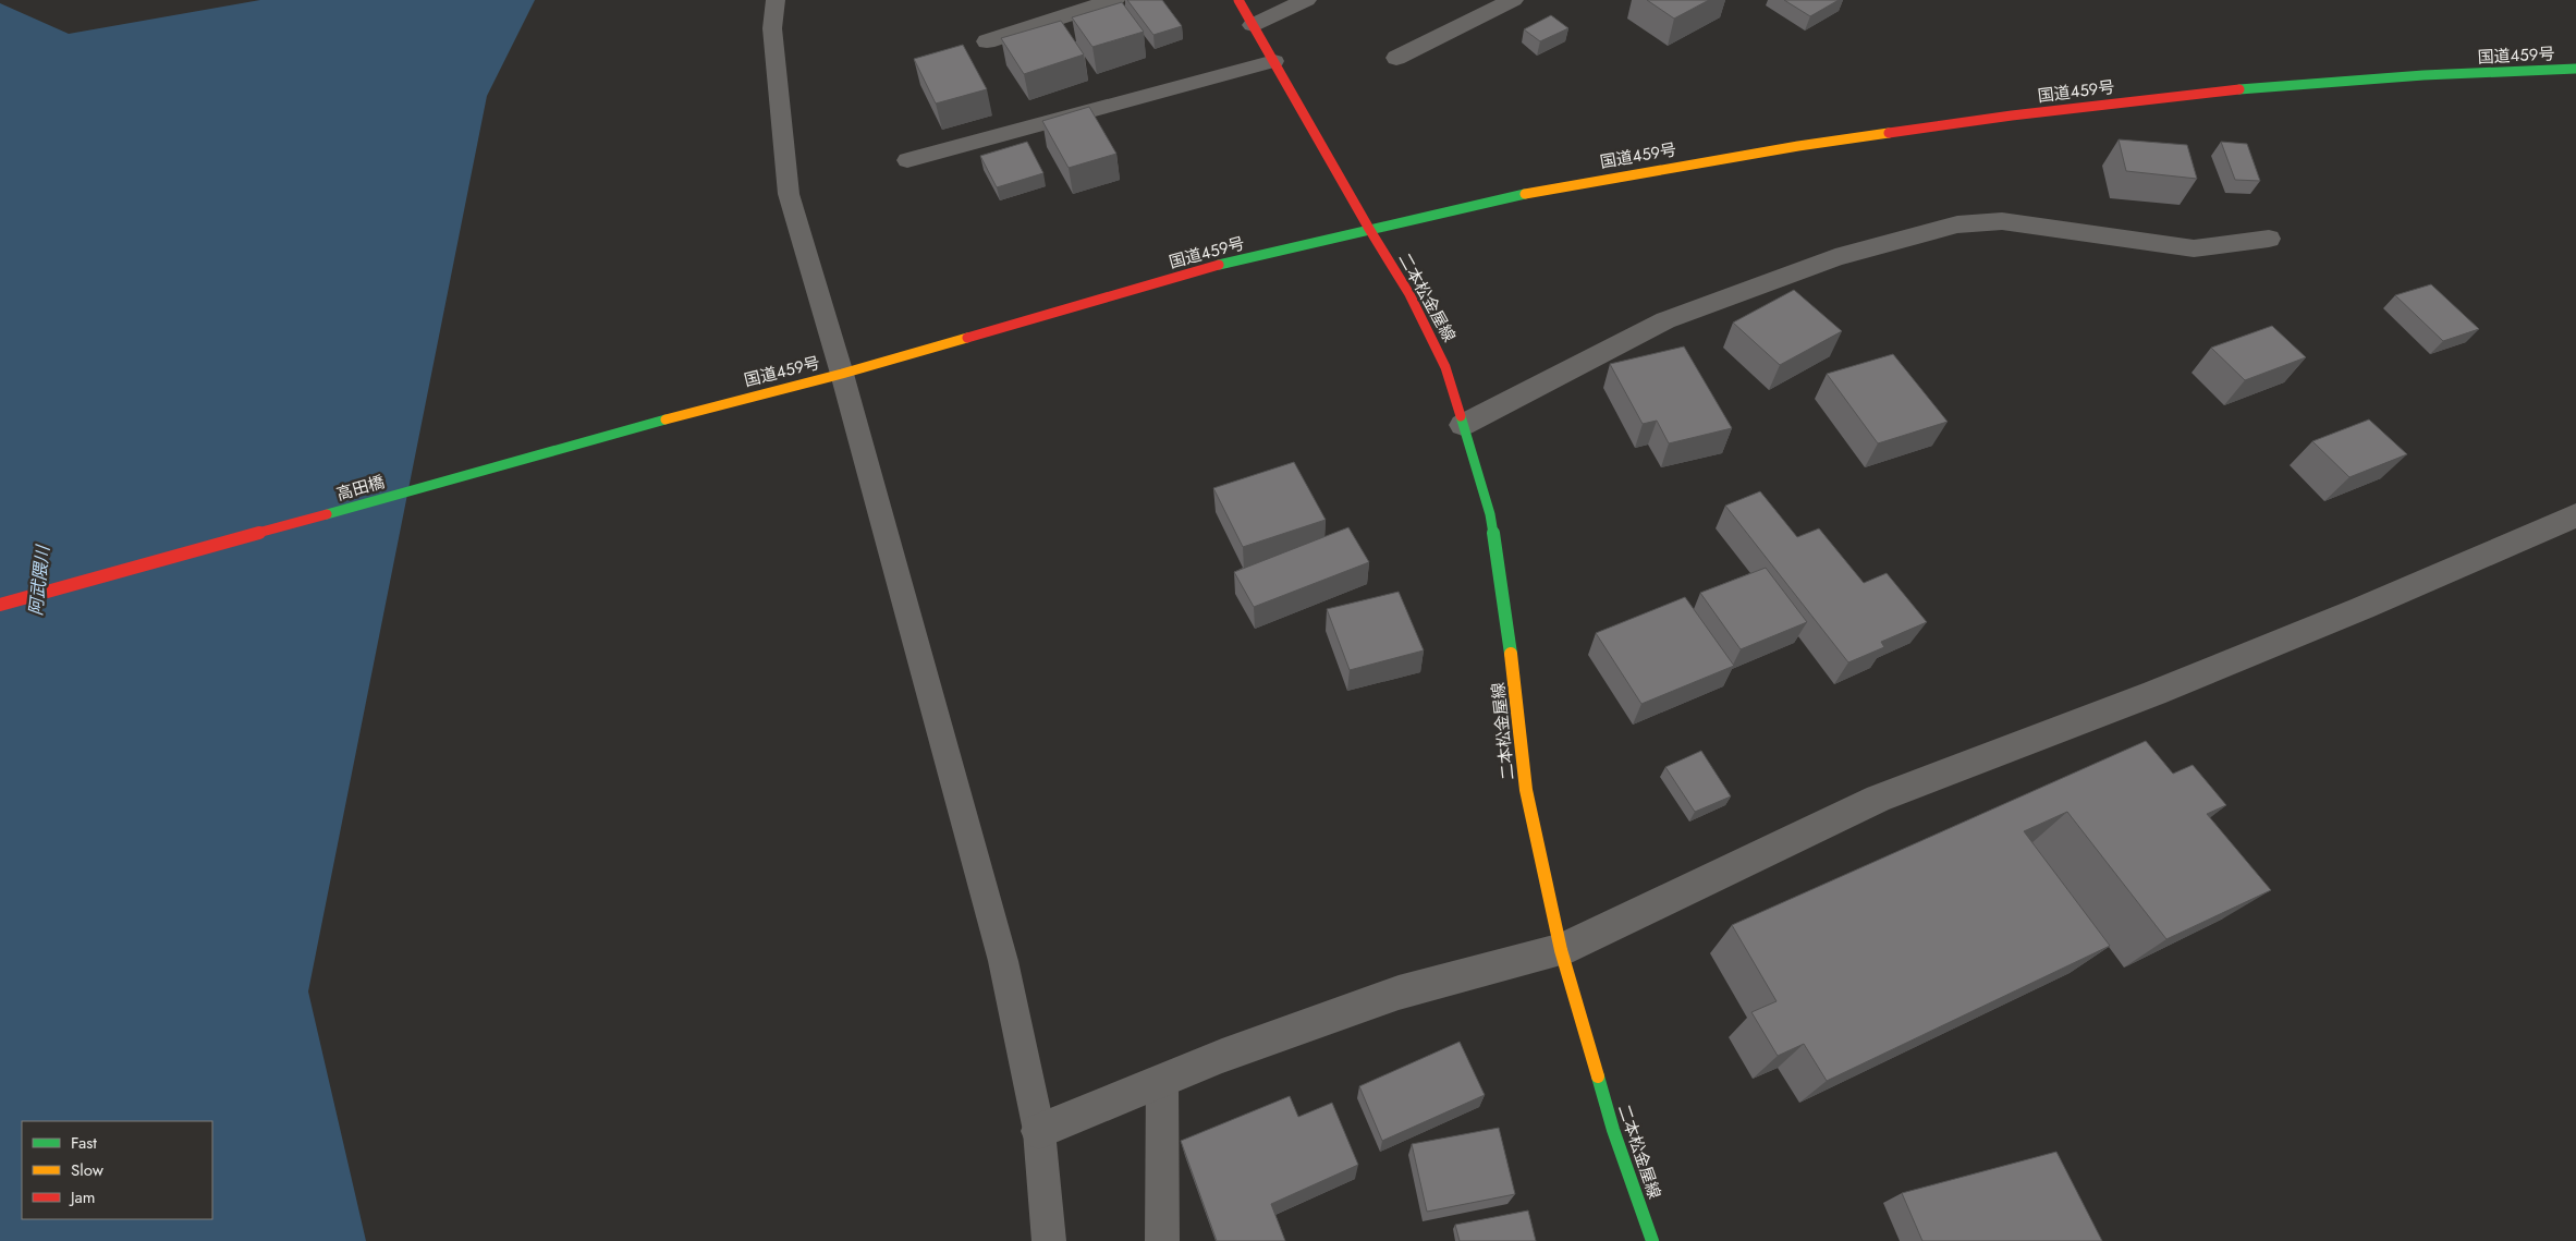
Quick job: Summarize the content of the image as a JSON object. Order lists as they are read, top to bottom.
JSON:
{
  "streets": {
    "main road": ["国道459号", "二本松金屋線", "高田橋"]
  },
  "crossings": [
    ["国道459号", "二本松金屋線"],
    ["国道459号", "高田橋"]
  ],
  "water": ["阿武隈川"],
  "legend": ["Fast", "Slow", "Jam"]
}
